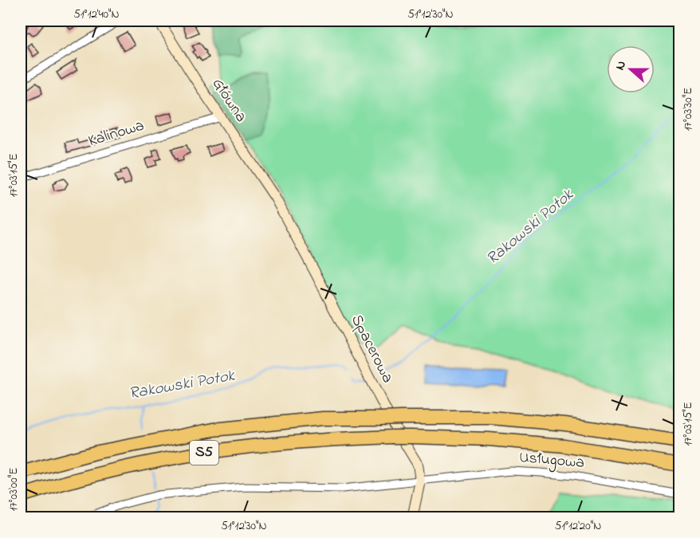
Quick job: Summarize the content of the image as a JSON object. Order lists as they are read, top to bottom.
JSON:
{
  "streets": {
    "highway": ["S5"],
    "street": [
      "Główna",
      "Kalinowa",
      "Spacerowa",
      "Usługowa"
    ]
  },
  "crossings": [
    ["Główna", "Kalinowa"],
    ["Główna", "Spacerowa"],
    ["Spacerowa", "Usługowa"]
  ],
  "water": ["Rakowski Potok"],
  "north": "left",
  "coordinates": [
    "51°12'40\"N",
    "51°12'30\"N",
    "17°03'30\"E",
    "17°03'15\"E",
    "17°03'00\"E",
    "51°12'20\"N"
  ]
}
